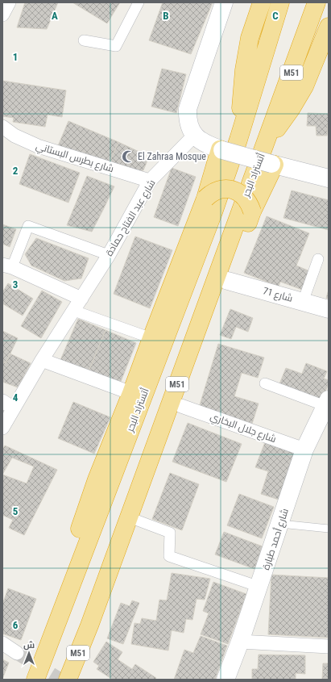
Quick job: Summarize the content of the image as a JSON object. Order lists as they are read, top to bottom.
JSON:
{
  "streets": {
    "highway": ["M51", "أتستراد البحر"],
    "street": [
      "شارع بطرس البستاني",
      "شارع عبد الفتاح حمادة",
      "شارع 71",
      "شارع جلال البخاري",
      "شارع أحمد طبارة"
    ]
  },
  "crossings": [
    ["M51", "أتستراد البحر"],
    ["شارع بطرس البستاني", "شارع عبد الفتاح حمادة"],
    ["شارع جلال البخاري", "شارع أحمد طبارة"]
  ],
  "places": {
    "mosque": ["El Zahraa Mosque"]
  },
  "north": "top",
  "grid": {
    "columns": ["A", "B", "C"],
    "rows": [
      "1",
      "2",
      "3",
      "4",
      "5",
      "6"
    ]
  }
}
